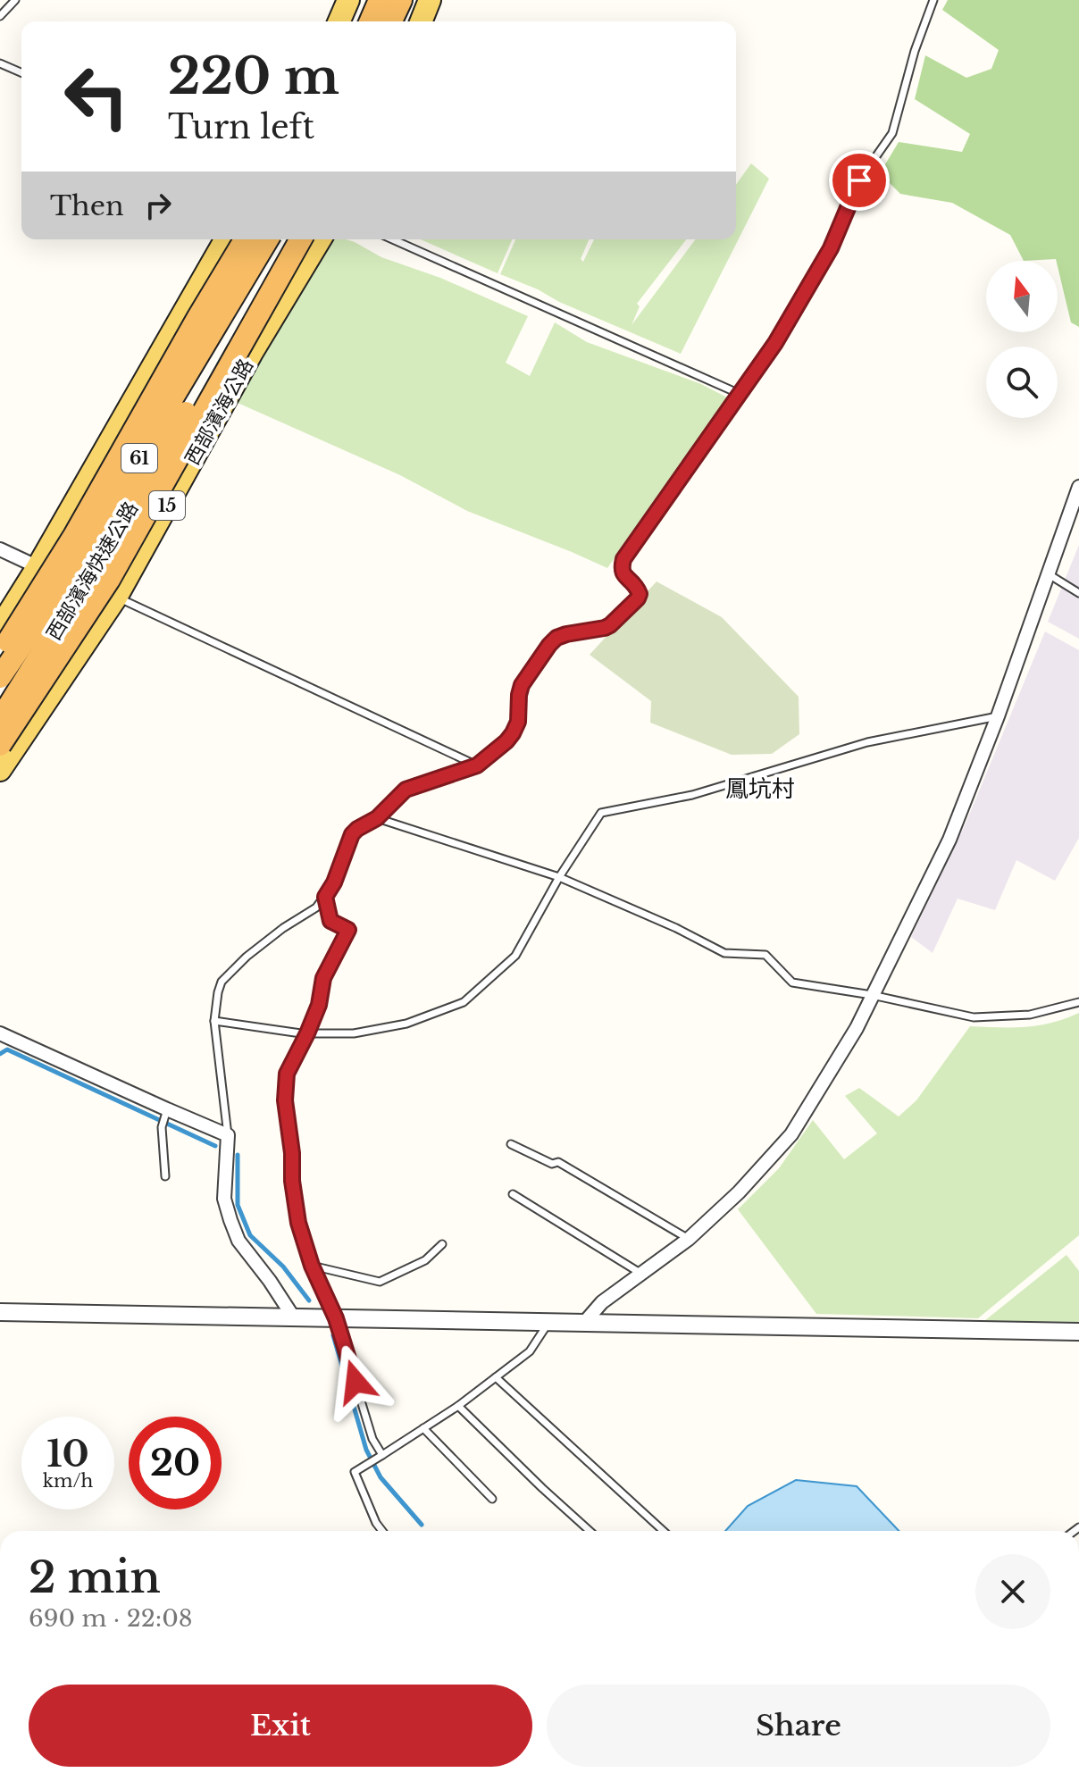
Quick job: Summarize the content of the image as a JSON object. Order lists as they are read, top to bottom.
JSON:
{
  "streets": {
    "highway": ["61", "西部濱海快速公路"],
    "main road": ["西部濱海公路", "15"]
  },
  "districts": ["鳳坑村"],
  "north": "top",
  "page": {
    "turn": ["220 m", "Turn left"],
    "then": "Then",
    "speed": "10 km/h",
    "limit": "20",
    "heading": ["2 min", "690 m · 22:08"],
    "buttons": ["Exit", "Share"]
  }
}
